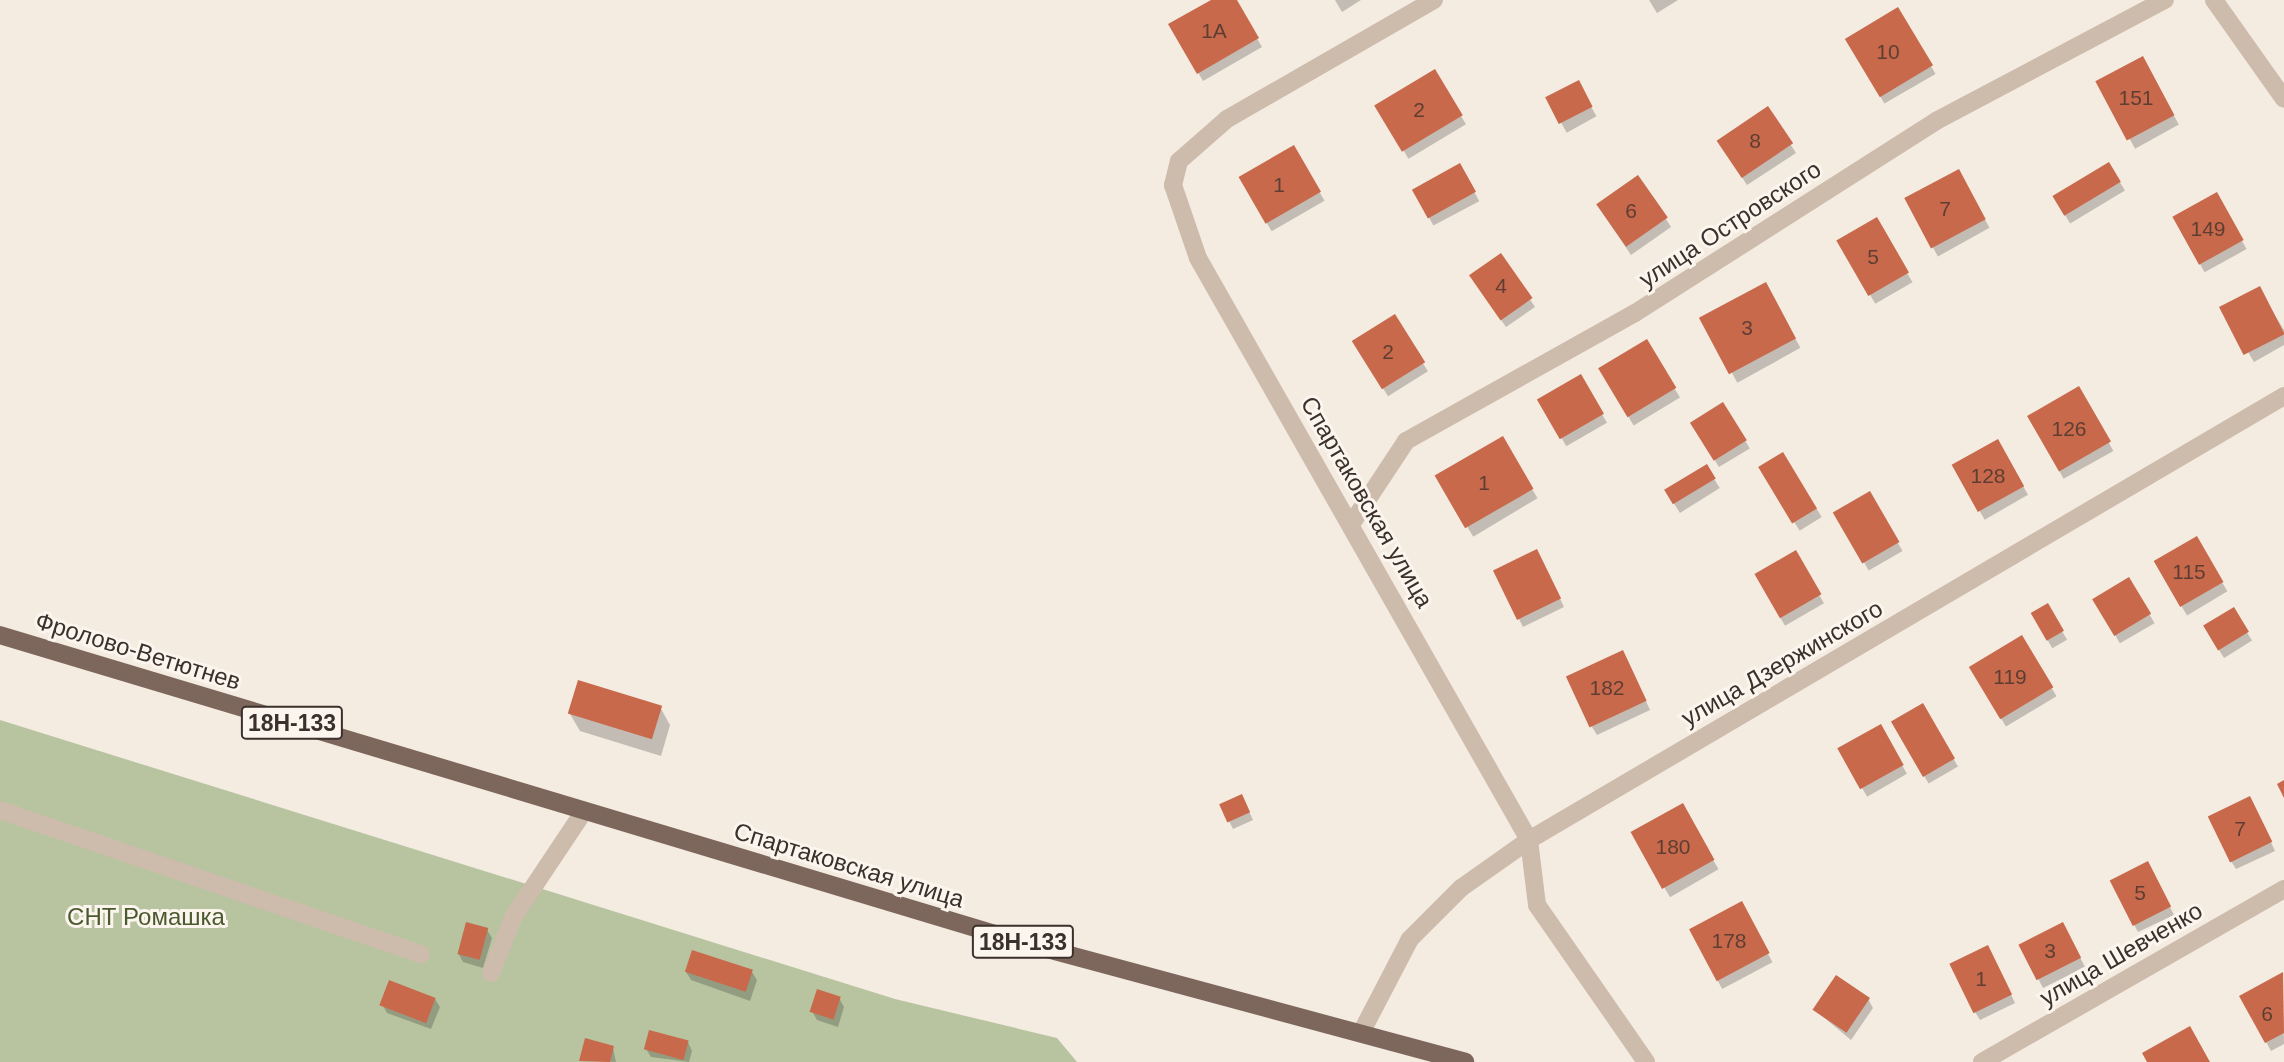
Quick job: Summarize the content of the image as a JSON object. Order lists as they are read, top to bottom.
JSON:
{
  "streets": {
    "main road": ["Спартаковская улица", "Фролово-Ветютнев", "18Н-133"],
    "street": ["улица Островского", "улица Дзержинского", "улица Шевченко"]
  },
  "crossings": [
    ["улица Островского", "Спартаковская улица"],
    ["Спартаковская улица", "Фролово-Ветютнев"],
    ["Спартаковская улица", "улица Дзержинского"]
  ],
  "parks": ["СНТ Ромашка"],
  "house_numbers": [
    "1А",
    "10",
    "151",
    "2",
    "8",
    "1",
    "7",
    "6",
    "149",
    "5",
    "4",
    "3",
    "2",
    "126",
    "128",
    "1",
    "115",
    "119",
    "182",
    "7",
    "180",
    "5",
    "178",
    "3",
    "1",
    "6"
  ]
}
